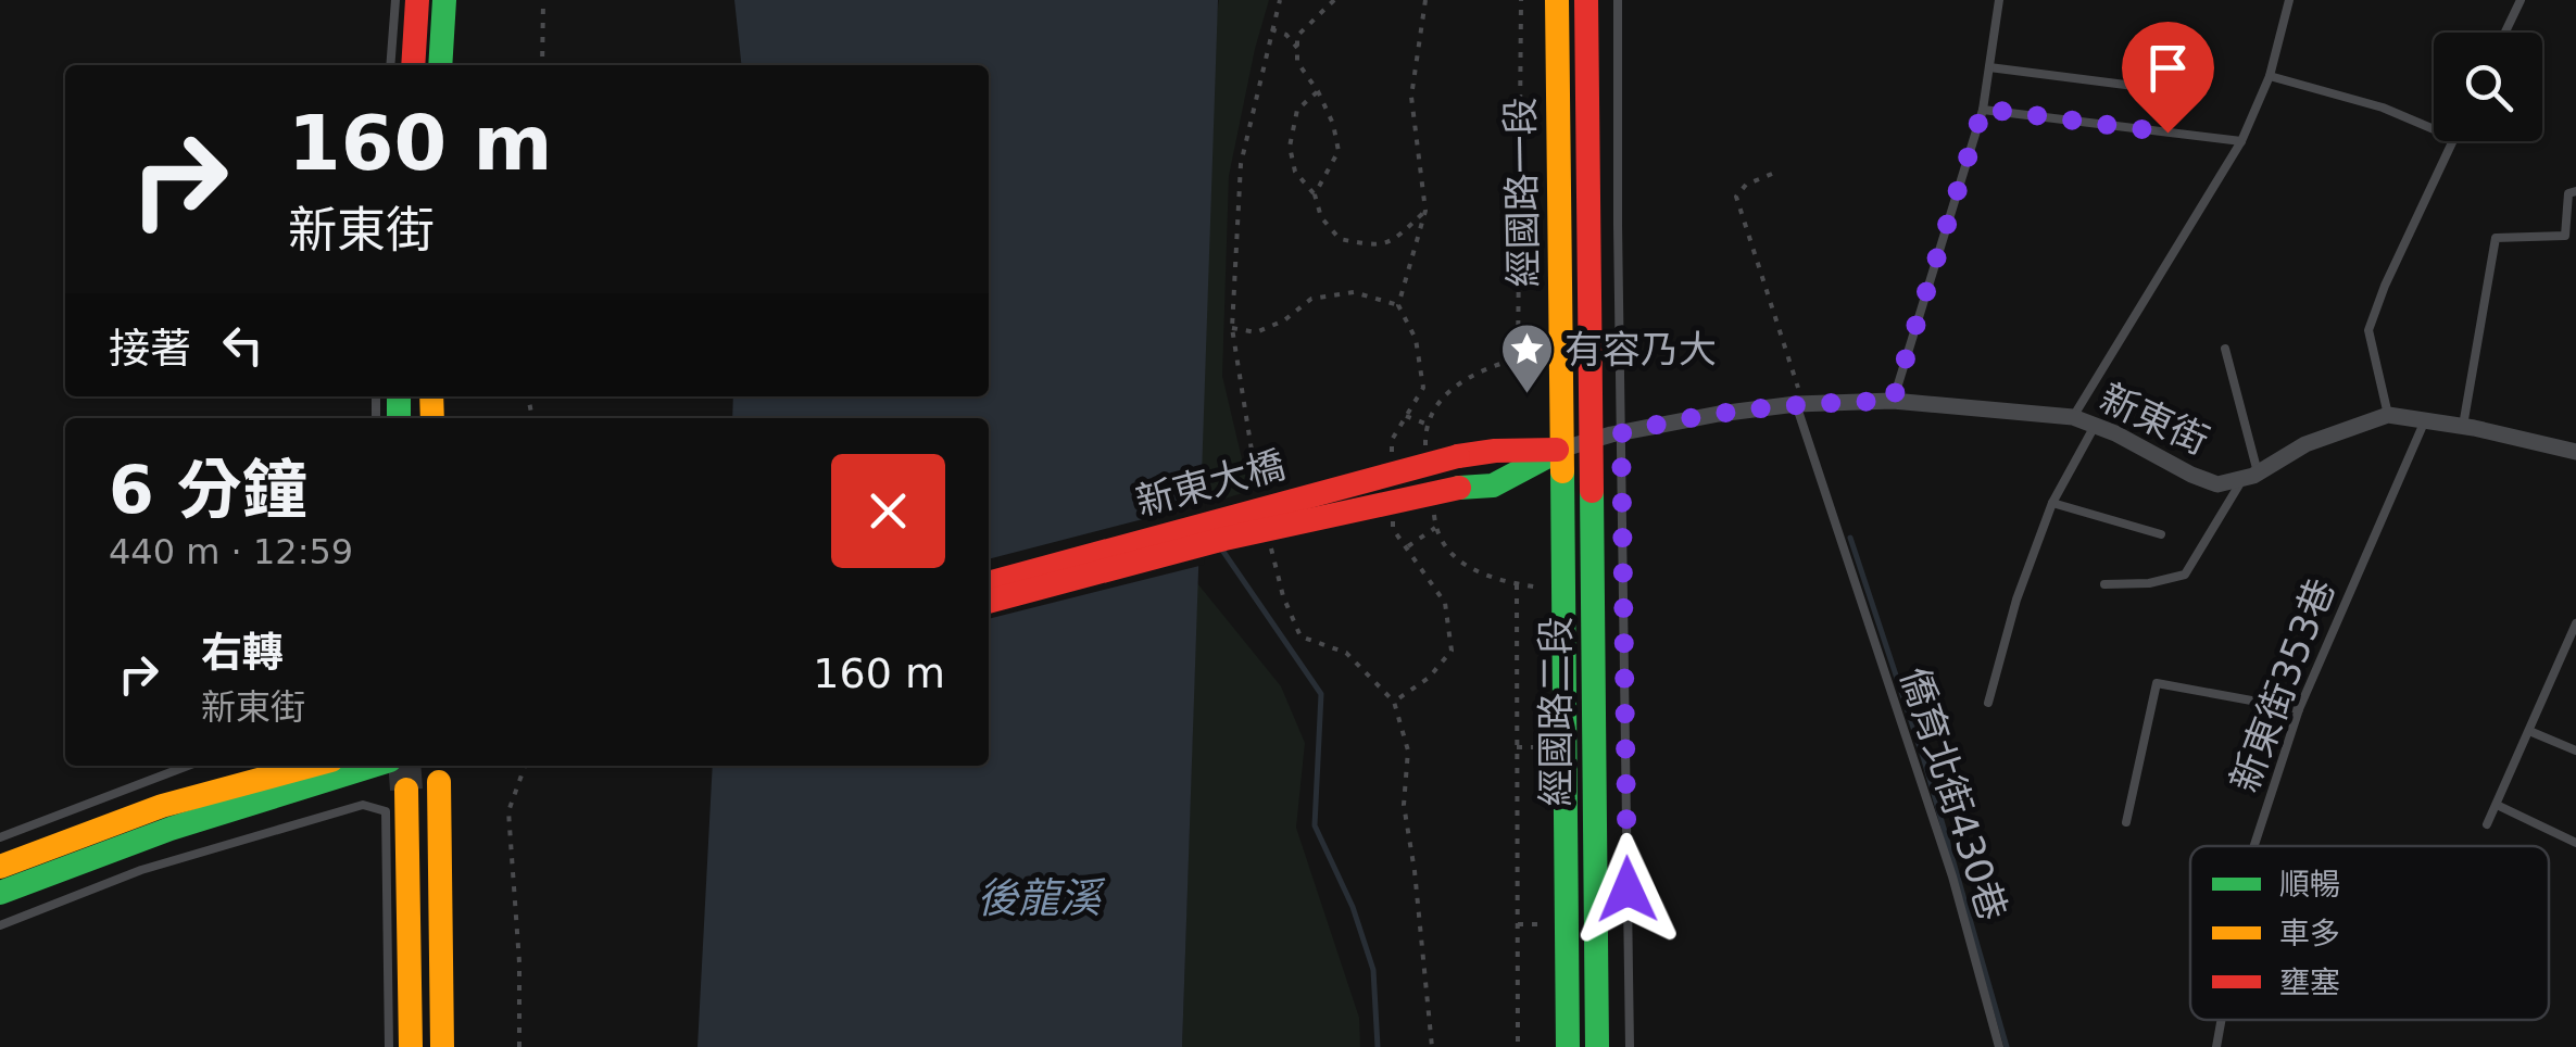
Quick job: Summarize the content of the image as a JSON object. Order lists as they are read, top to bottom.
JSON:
{
  "streets": {
    "main road": ["經國路一段", "新東大橋", "經國路二段"],
    "street": ["新東街"],
    "lane": ["新東街353巷", "僑育北街430巷"]
  },
  "crossings": [
    ["經國路一段", "新東街"],
    ["經國路一段", "新東大橋"],
    ["經國路一段", "經國路二段"],
    ["新東街", "新東大橋"],
    ["新東街", "經國路二段"],
    ["新東街", "僑育北街430巷"],
    ["新東大橋", "經國路二段"]
  ],
  "water": ["後龍溪"],
  "places": {
    "place": ["有容乃大"]
  },
  "legend": ["順暢", "車多", "壅塞"],
  "page": {
    "turn": ["160 m", "新東街"],
    "then": "接著",
    "heading": ["6 分鐘", "440 m · 12:59"],
    "list": [
      {
        "name": "右轉",
        "note": "新東街",
        "value": "160 m"
      }
    ]
  }
}
